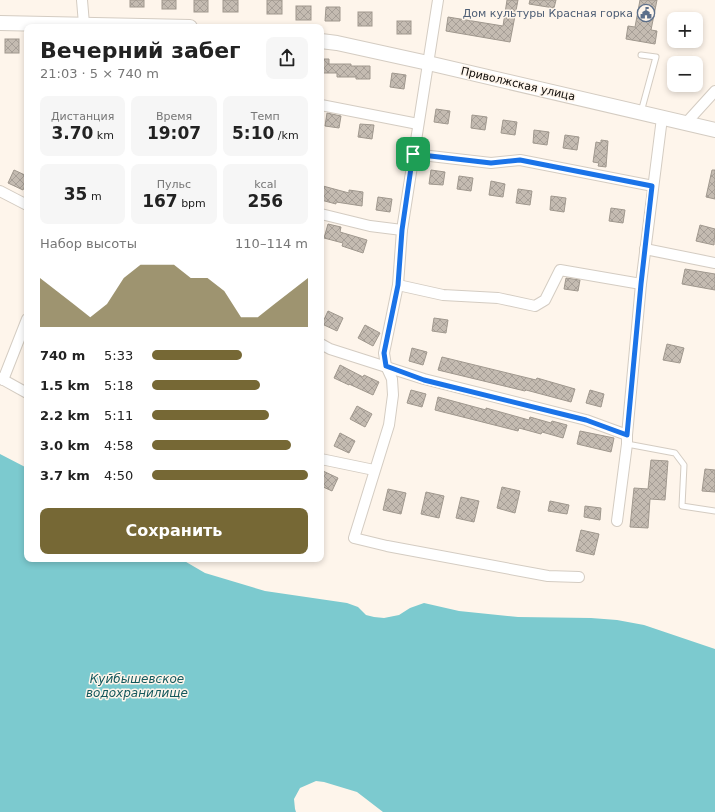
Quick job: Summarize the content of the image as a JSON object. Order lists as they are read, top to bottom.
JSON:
{
  "streets": {
    "main road": ["Приволжская улица"]
  },
  "water": ["Куйбышевское водохранилище"],
  "places": {
    "public building": ["Дом культуры Красная горка"]
  },
  "page": {
    "map_buttons": ["+", "−"],
    "heading": ["Вечерний забег", "21:03 · 5 × 740 m"],
    "stats": [
      ["Дистанция", "3.70 km"],
      ["Время", "19:07"],
      ["Темп", "5:10 /km"],
      ["35 m"],
      ["Пульс", "167 bpm"],
      ["kcal", "256"]
    ],
    "chart": ["Набор высоты", "110–114 m"],
    "list": [
      {
        "name": "740 m",
        "note": "5:33"
      },
      {
        "name": "1.5 km",
        "note": "5:18"
      },
      {
        "name": "2.2 km",
        "note": "5:11"
      },
      {
        "name": "3.0 km",
        "note": "4:58"
      },
      {
        "name": "3.7 km",
        "note": "4:50"
      }
    ],
    "buttons": "Сохранить"
  }
}
